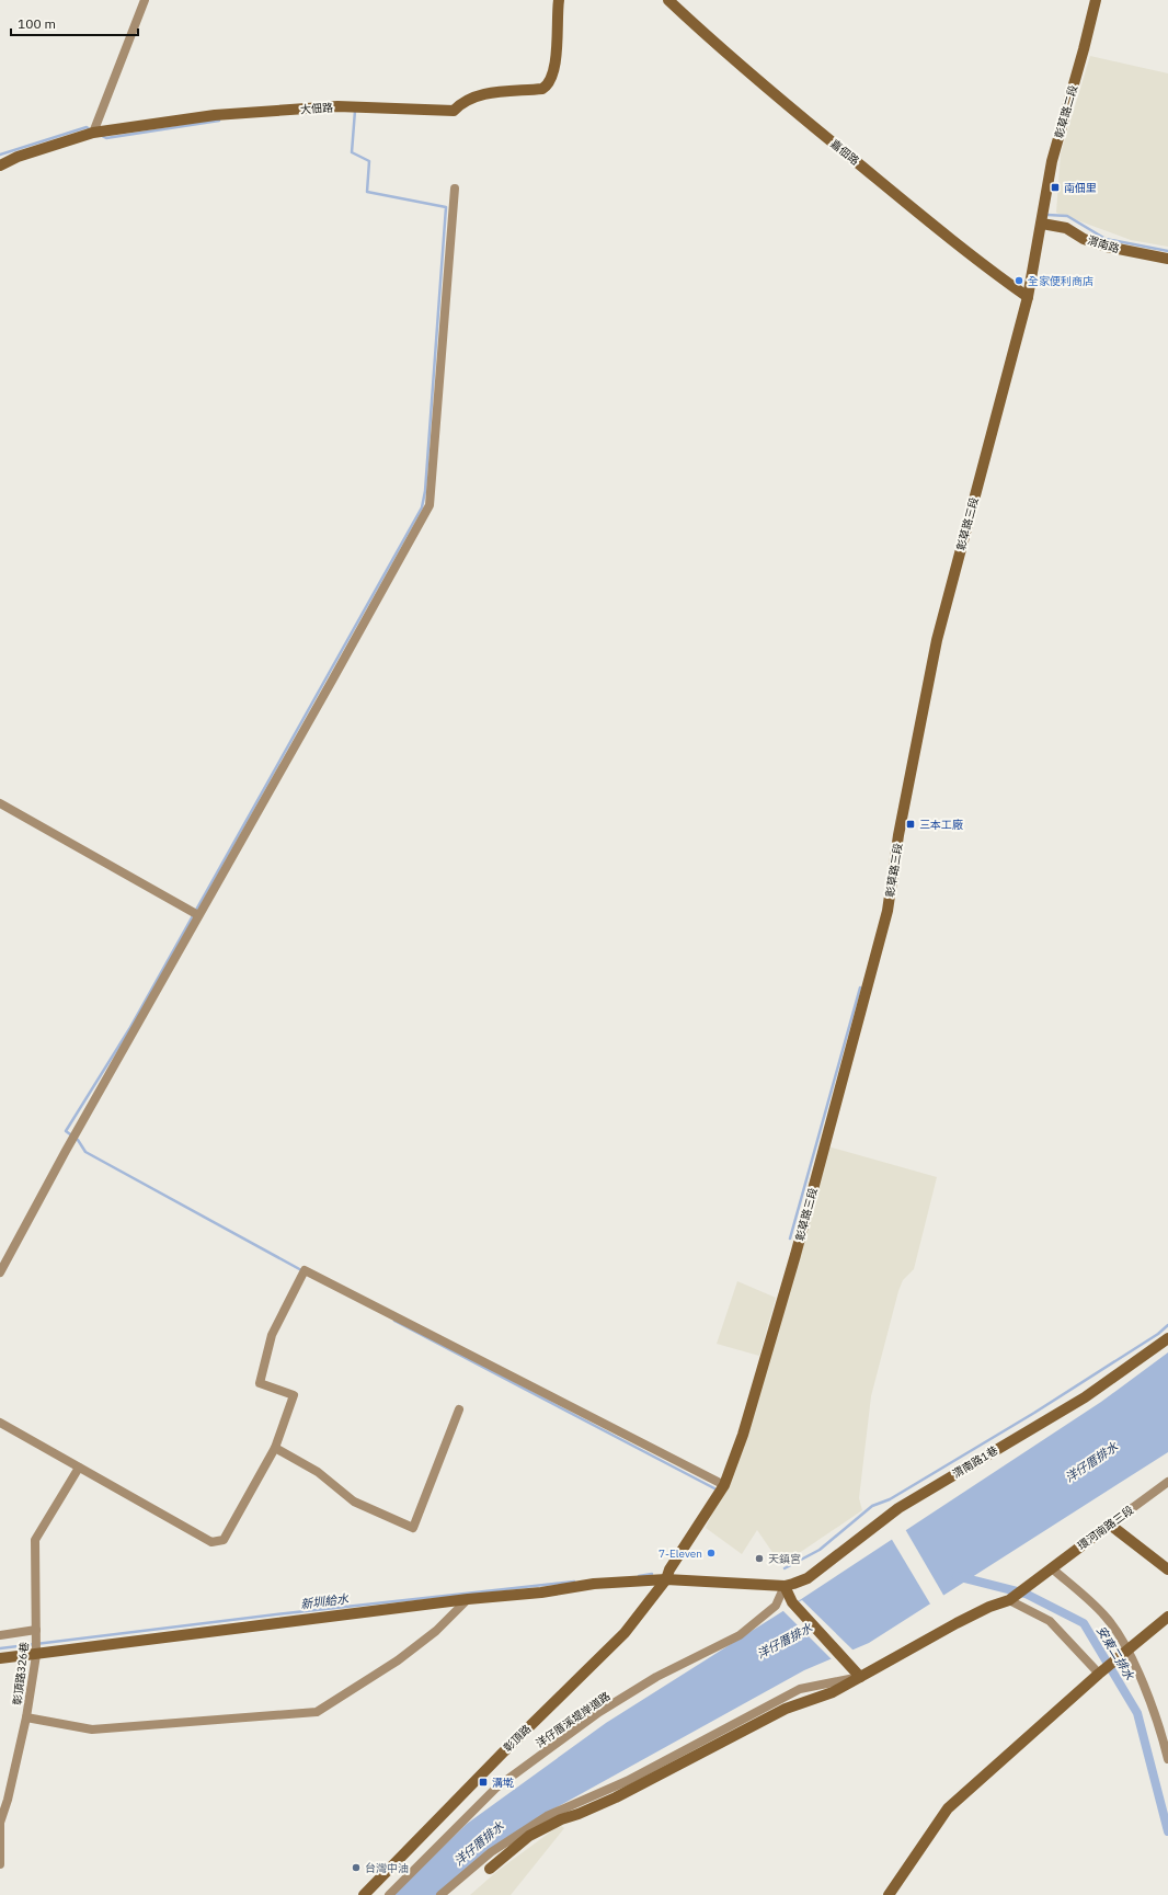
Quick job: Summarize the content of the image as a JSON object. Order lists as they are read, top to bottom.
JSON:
{
  "streets": {
    "street": [
      "大佃路",
      "彰草路二段",
      "嘉佃路",
      "渭南路",
      "彰草路三段",
      "渭南路1巷",
      "環河南路三段",
      "彰頂路326巷",
      "洋仔厝溪堤岸道路",
      "彰頂路"
    ]
  },
  "crossings": [
    ["彰草路二段", "渭南路"],
    ["彰草路二段", "彰草路三段"],
    ["嘉佃路", "彰草路三段"],
    ["渭南路", "彰草路三段"],
    ["彰草路三段", "彰頂路"],
    ["渭南路1巷", "洋仔厝溪堤岸道路"]
  ],
  "water": ["洋仔厝排水", "新圳給水", "安東二排水"],
  "places": {
    "transit": ["南佃里", "三本工廠", "溝墘"],
    "other": [
      "全家便利商店",
      "7-Eleven",
      "天鎮宮",
      "台灣中油"
    ]
  },
  "scale_bar": "100 m"
}
